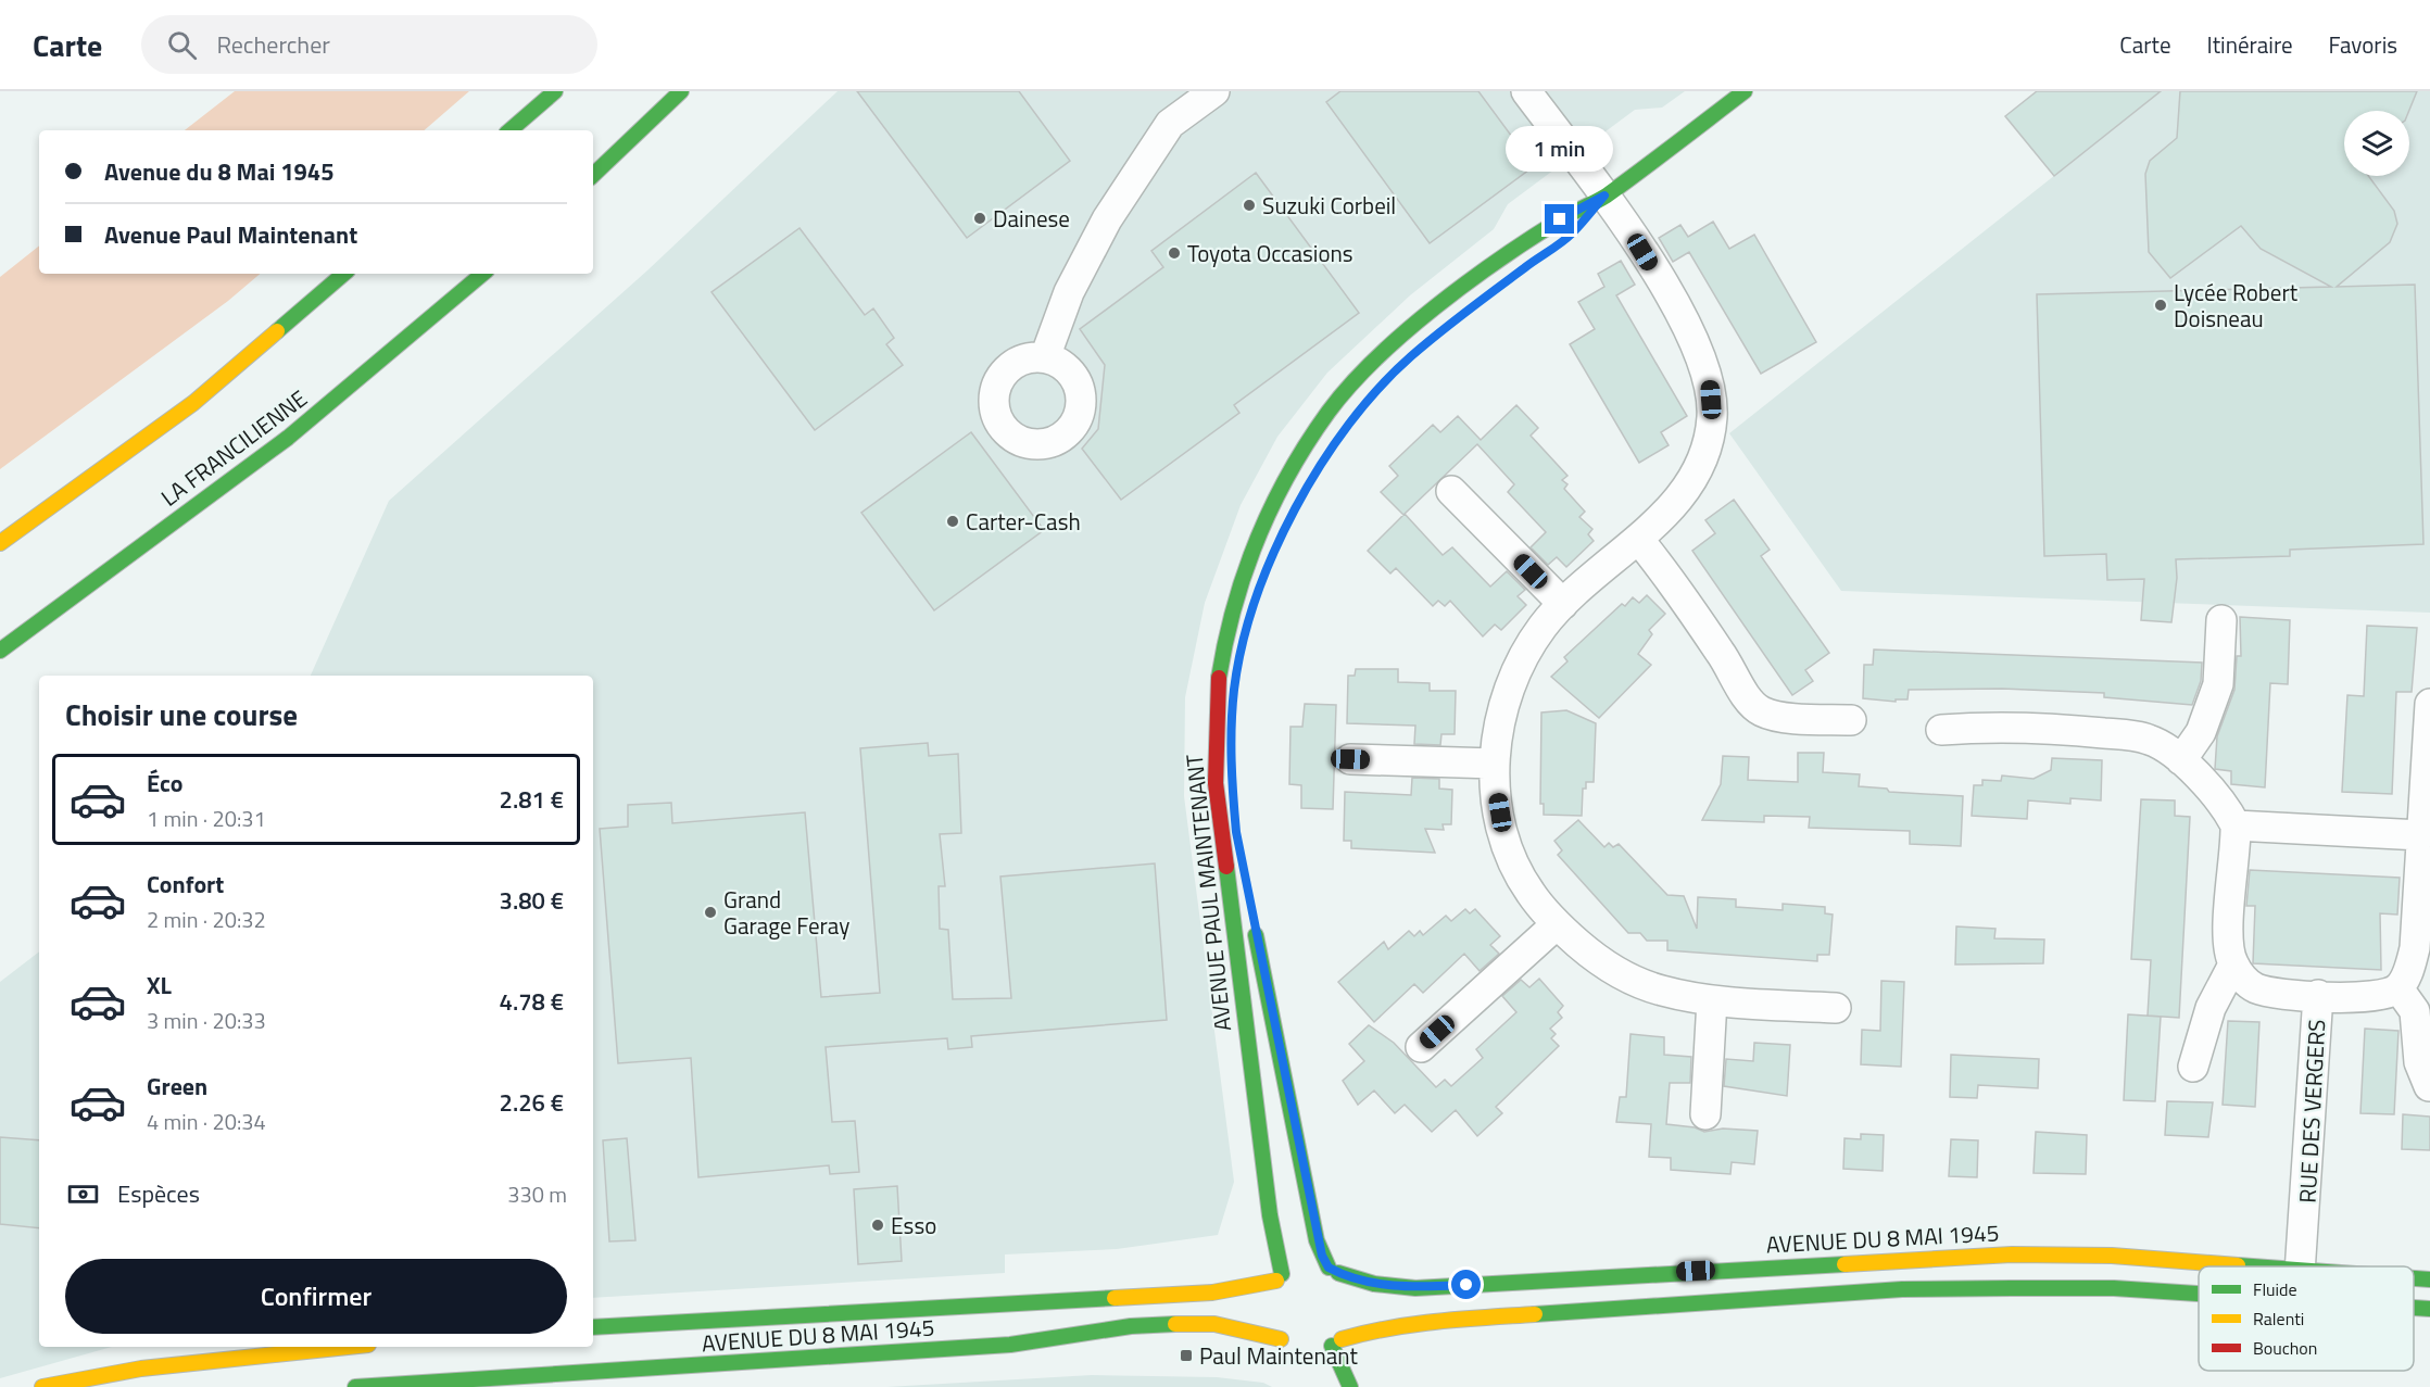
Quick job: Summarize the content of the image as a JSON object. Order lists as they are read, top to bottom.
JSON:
{
  "streets": {
    "main road": ["LA FRANCILIENNE", "AVENUE PAUL MAINTENANT", "AVENUE DU 8 MAI 1945"],
    "street": ["RUE DES VERGERS"]
  },
  "crossings": [
    ["AVENUE PAUL MAINTENANT", "AVENUE DU 8 MAI 1945"]
  ],
  "places": {
    "other": [
      "Suzuki Corbeil",
      "Dainese",
      "Toyota Occasions",
      "Lycée Robert Doisneau",
      "Carter-Cash",
      "Grand Garage Feray",
      "Esso"
    ],
    "transit": ["Paul Maintenant"]
  },
  "legend": ["Fluide", "Ralenti", "Bouchon"],
  "page": {
    "header": "Carte",
    "search": "Rechercher",
    "nav": ["Carte", "Itinéraire", "Favoris"],
    "bubble": "1 min",
    "banner": ["Avenue du 8 Mai 1945", "Avenue Paul Maintenant"],
    "heading": "Choisir une course",
    "list": [
      {
        "name": "Éco",
        "note": "1 min · 20:31",
        "value": "2.81 €"
      },
      {
        "name": "Confort",
        "note": "2 min · 20:32",
        "value": "3.80 €"
      },
      {
        "name": "XL",
        "note": "3 min · 20:33",
        "value": "4.78 €"
      },
      {
        "name": "Green",
        "note": "4 min · 20:34",
        "value": "2.26 €"
      }
    ],
    "pay": ["Espèces", "330 m"],
    "buttons": "Confirmer"
  }
}
